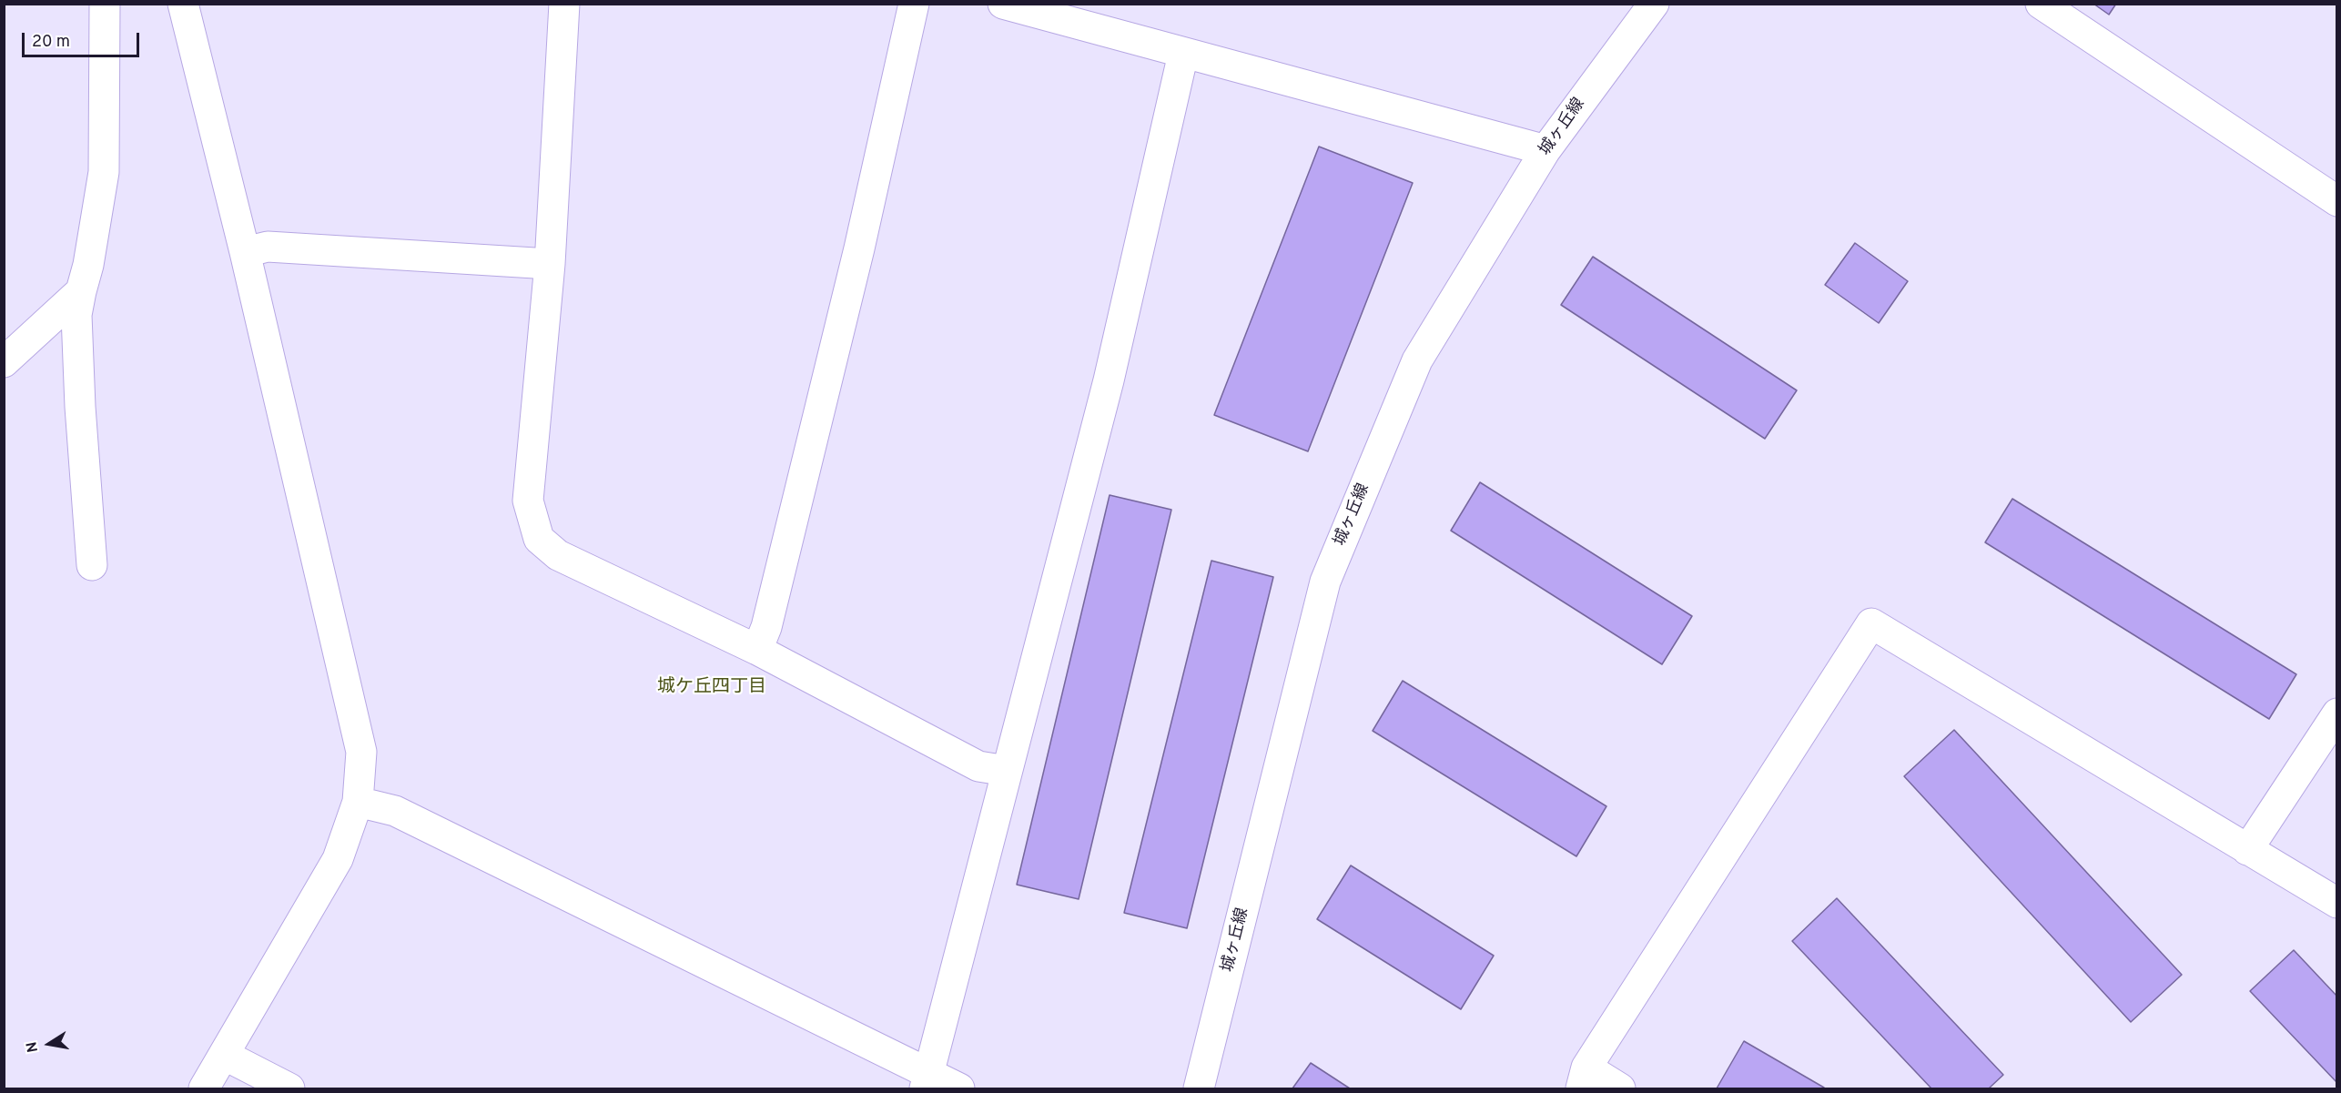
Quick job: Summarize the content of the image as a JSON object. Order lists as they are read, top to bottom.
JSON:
{
  "streets": {
    "street": ["城ヶ丘線"]
  },
  "districts": ["城ケ丘四丁目"],
  "scale_bar": "20 m",
  "north": "left"
}
